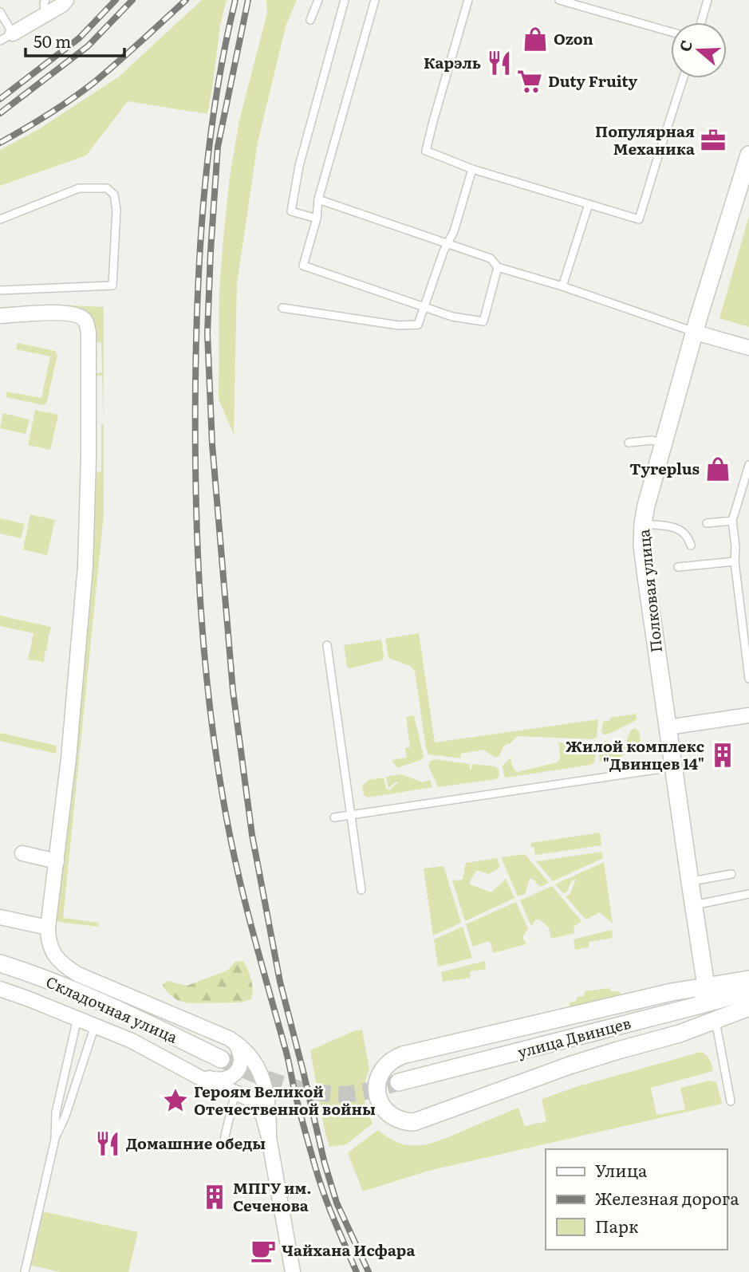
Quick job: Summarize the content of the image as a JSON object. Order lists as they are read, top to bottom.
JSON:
{
  "streets": {
    "street": ["Полковая улица", "Складочная улица", "улица Двинцев"]
  },
  "crossings": [
    ["Полковая улица", "улица Двинцев"]
  ],
  "places": {
    "shop": ["Ozon", "Tyreplus"],
    "restaurant": ["Карэль", "Домашние обеды"],
    "supermarket": ["Duty Fruity"],
    "office": ["Популярная Механика"],
    "building": ["Жилой комплекс \"Двинцев 14\"", "МПГУ им. Сеченова"],
    "place": ["Героям Великой Отечественной войны"],
    "cafe": ["Чайхана Исфара"]
  },
  "legend": ["Улица", "Железная дорога", "Парк"],
  "scale_bar": "50 m",
  "north": "left"
}
